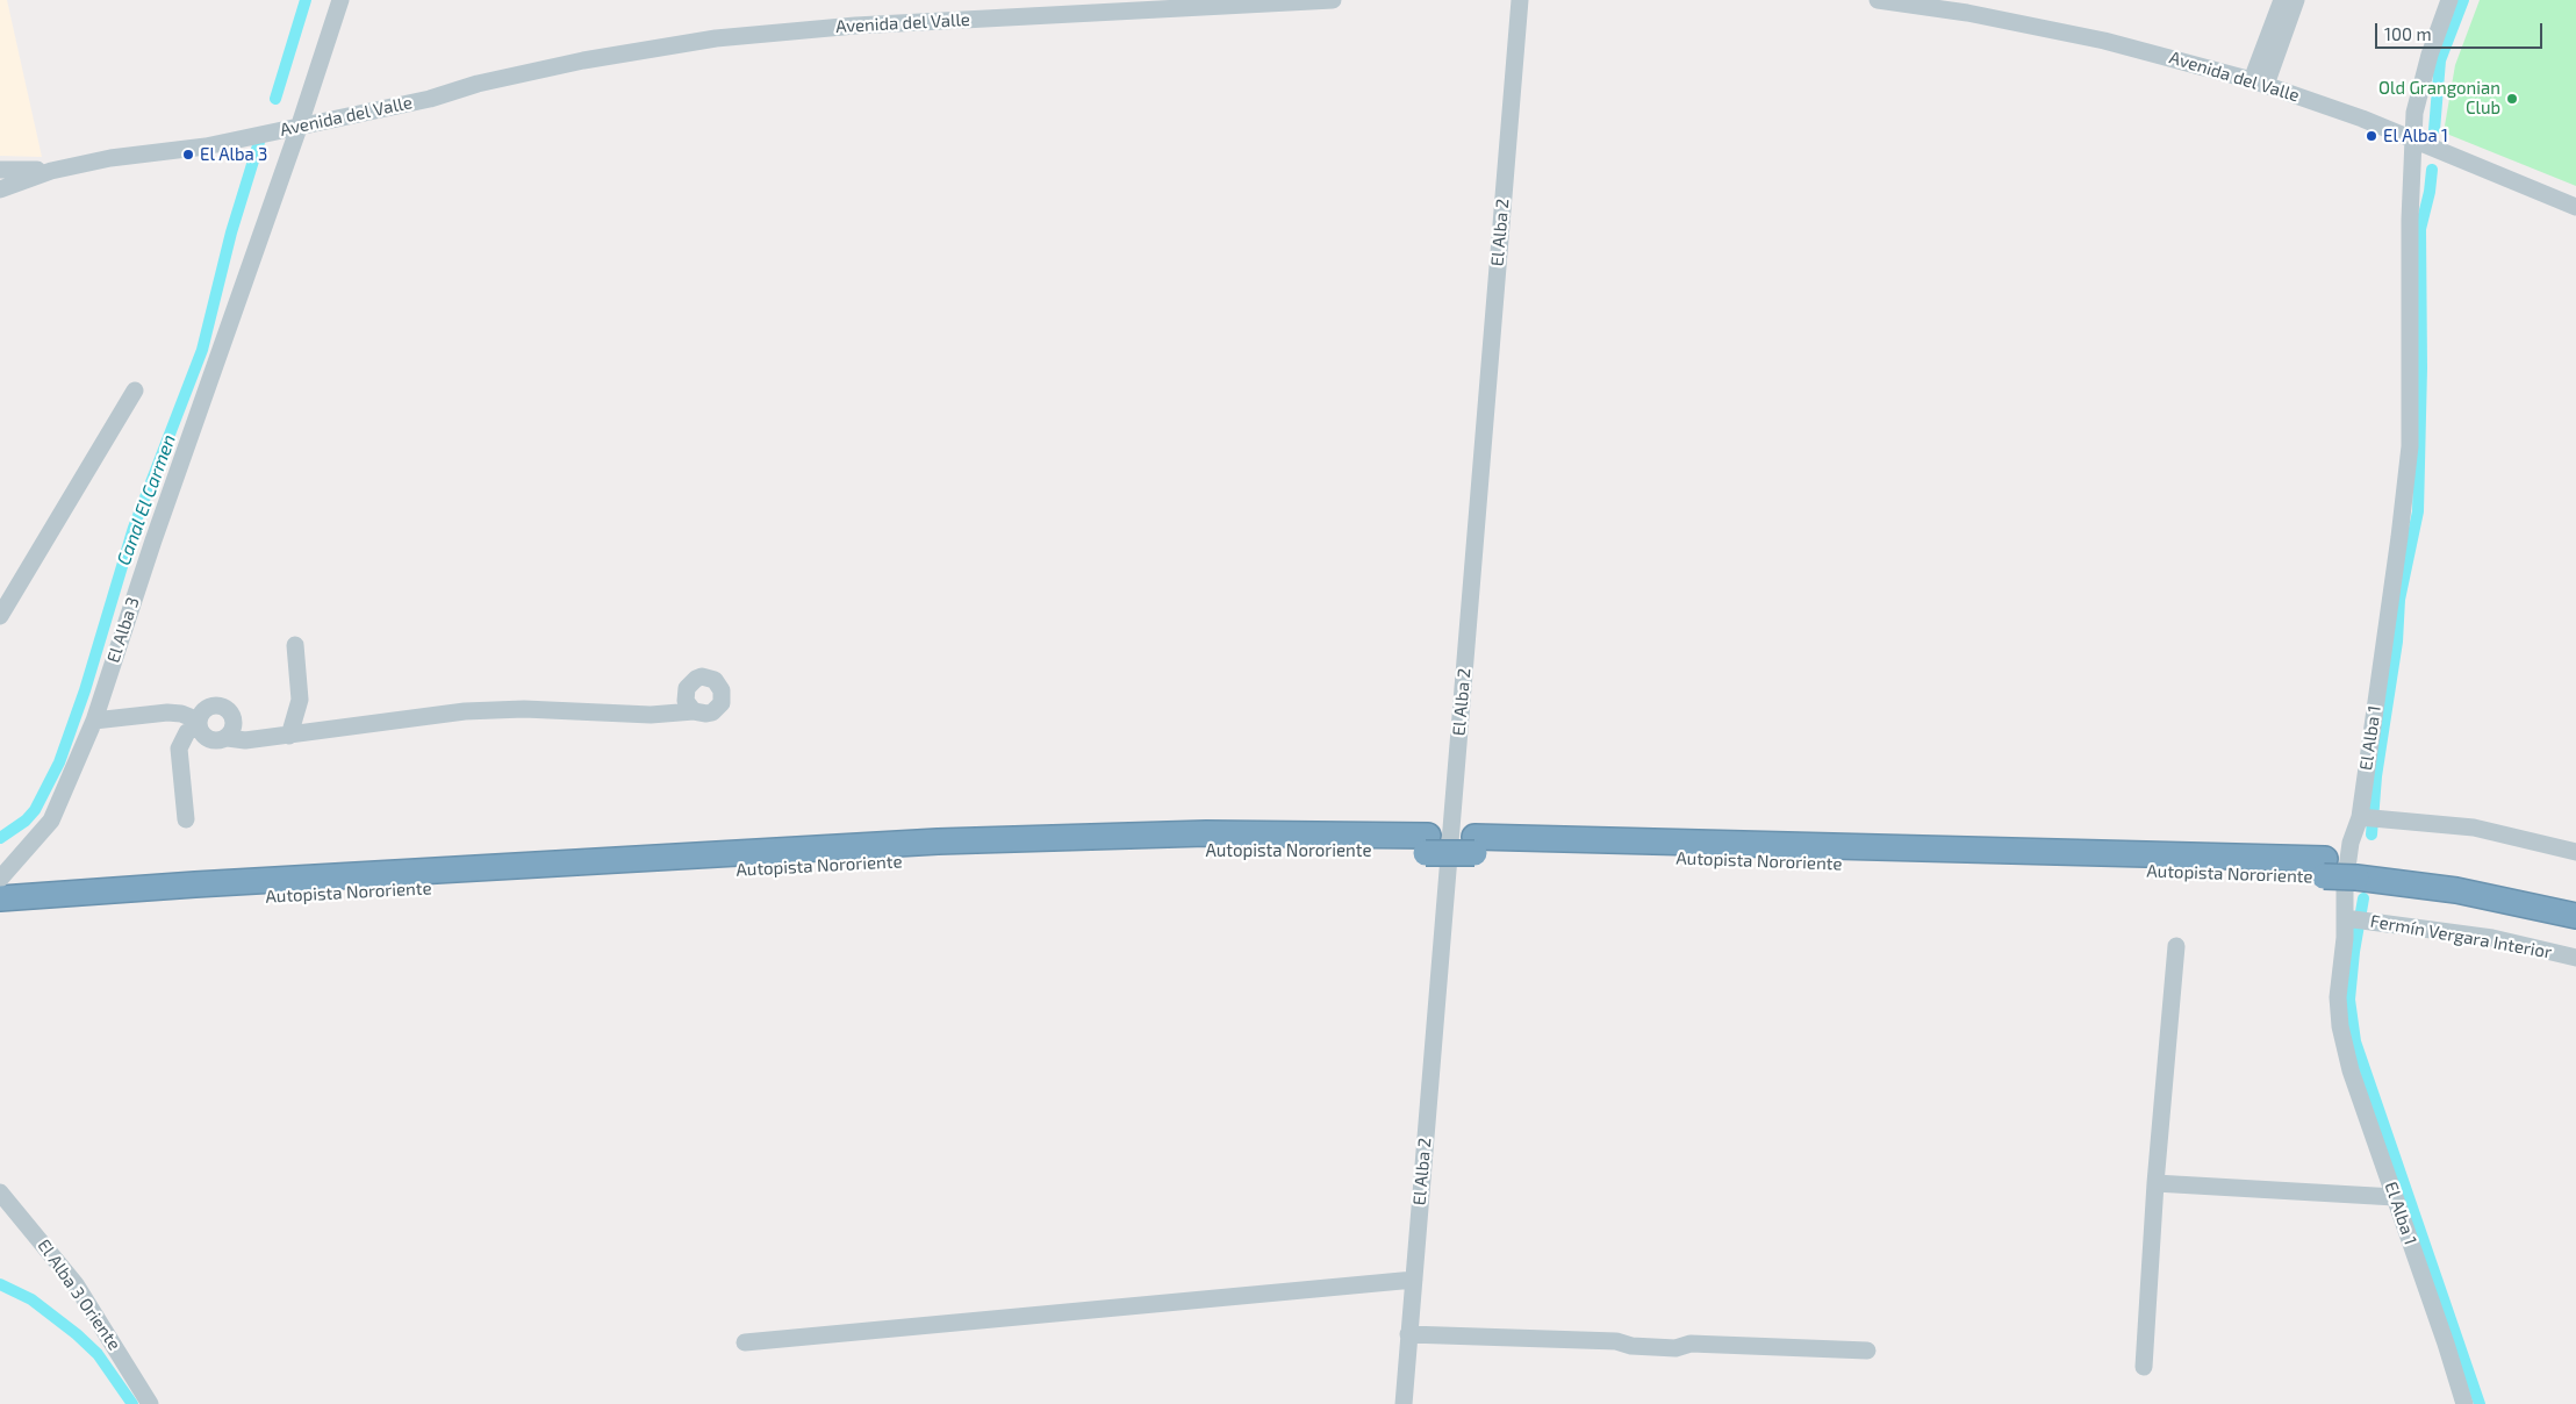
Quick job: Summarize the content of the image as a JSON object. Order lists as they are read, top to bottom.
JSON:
{
  "streets": {
    "highway": ["Autopista Nororiente"],
    "street": [
      "Avenida del Valle",
      "El Alba 2",
      "El Alba 3",
      "El Alba 1",
      "Fermín Vergara Interior",
      "El Alba 3 Oriente"
    ]
  },
  "crossings": [
    ["Avenida del Valle", "El Alba 3"],
    ["Avenida del Valle", "El Alba 1"],
    ["El Alba 1", "Fermín Vergara Interior"]
  ],
  "water": ["Canal El Carmen"],
  "places": ["Old Grangonian Club", "El Alba 1", "El Alba 3"],
  "scale_bar": "100 m"
}
